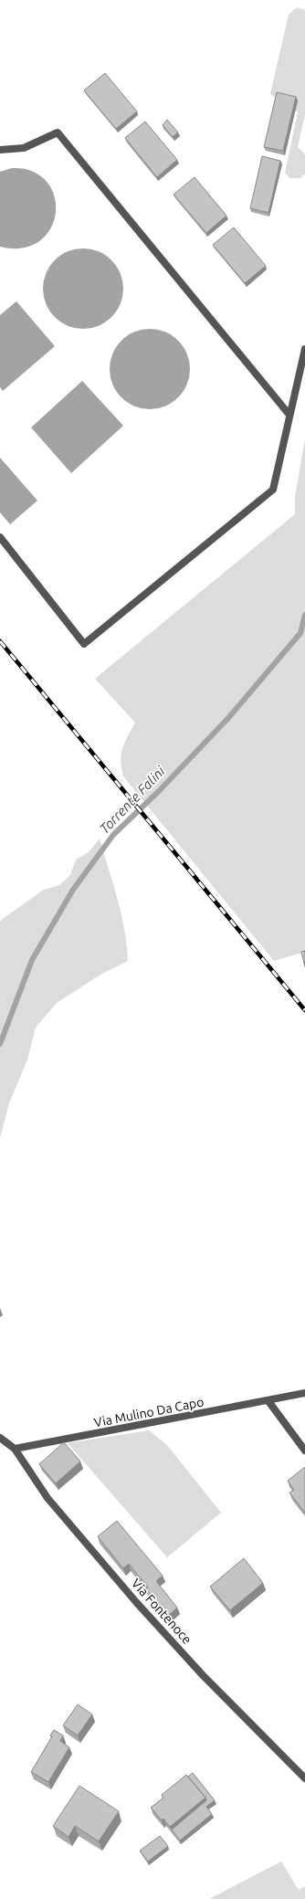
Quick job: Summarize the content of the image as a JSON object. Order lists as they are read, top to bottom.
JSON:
{
  "streets": {
    "street": ["Via Mulino Da Capo", "Via Fontenoce"]
  },
  "crossings": [
    ["Via Mulino Da Capo", "Via Fontenoce"]
  ],
  "water": ["Torrente Falini"]
}
